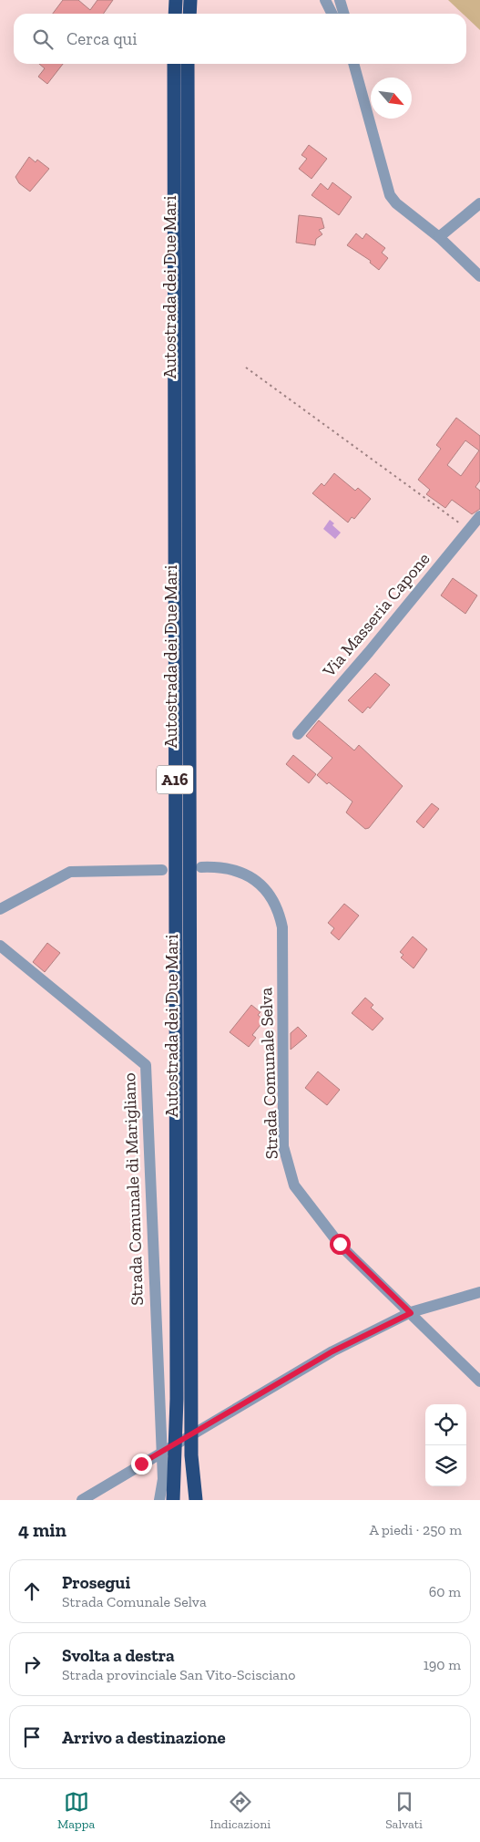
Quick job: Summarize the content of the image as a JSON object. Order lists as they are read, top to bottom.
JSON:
{
  "streets": {
    "highway": ["Autostrada dei Due Mari", "A16"],
    "street": ["Via Masseria Capone", "Strada Comunale Selva", "Strada Comunale di Marigliano"]
  },
  "north": "bottom right",
  "page": {
    "search": "Cerca qui",
    "heading": ["4 min", "A piedi · 250 m"],
    "list": [
      ["Prosegui", "Strada Comunale Selva", "60 m"],
      ["Svolta a destra", "Strada provinciale San Vito-Scisciano", "190 m"],
      "Arrivo a destinazione"
    ],
    "nav": ["Mappa", "Indicazioni", "Salvati"]
  }
}
